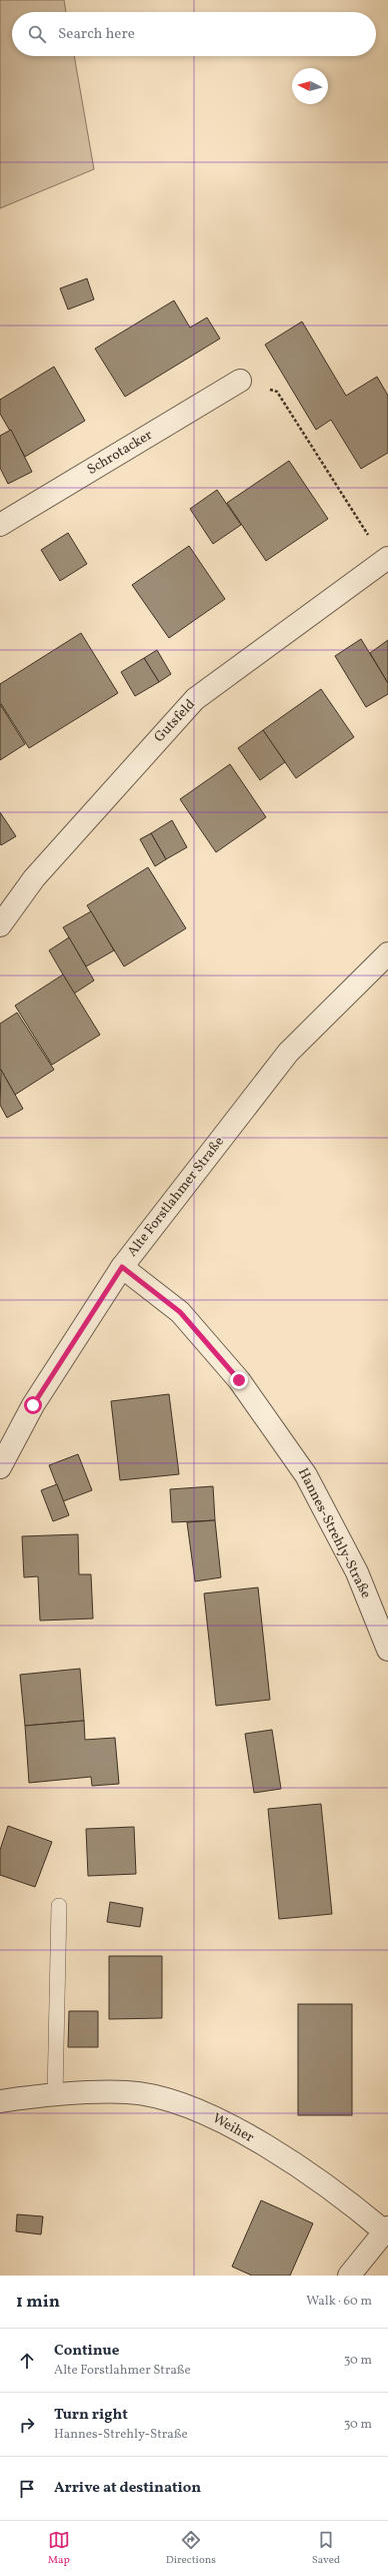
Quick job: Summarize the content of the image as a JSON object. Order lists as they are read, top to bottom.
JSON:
{
  "streets": {
    "street": [
      "Schrotacker",
      "Gutsfeld",
      "Alte Forstlahmer Straße",
      "Hannes-Strehly-Straße",
      "Weiher"
    ]
  },
  "crossings": [
    ["Alte Forstlahmer Straße", "Hannes-Strehly-Straße"]
  ],
  "north": "left",
  "page": {
    "search": "Search here",
    "heading": ["1 min", "Walk · 60 m"],
    "list": [
      ["Continue", "Alte Forstlahmer Straße", "30 m"],
      ["Turn right", "Hannes-Strehly-Straße", "30 m"],
      "Arrive at destination"
    ],
    "nav": ["Map", "Directions", "Saved"]
  }
}
